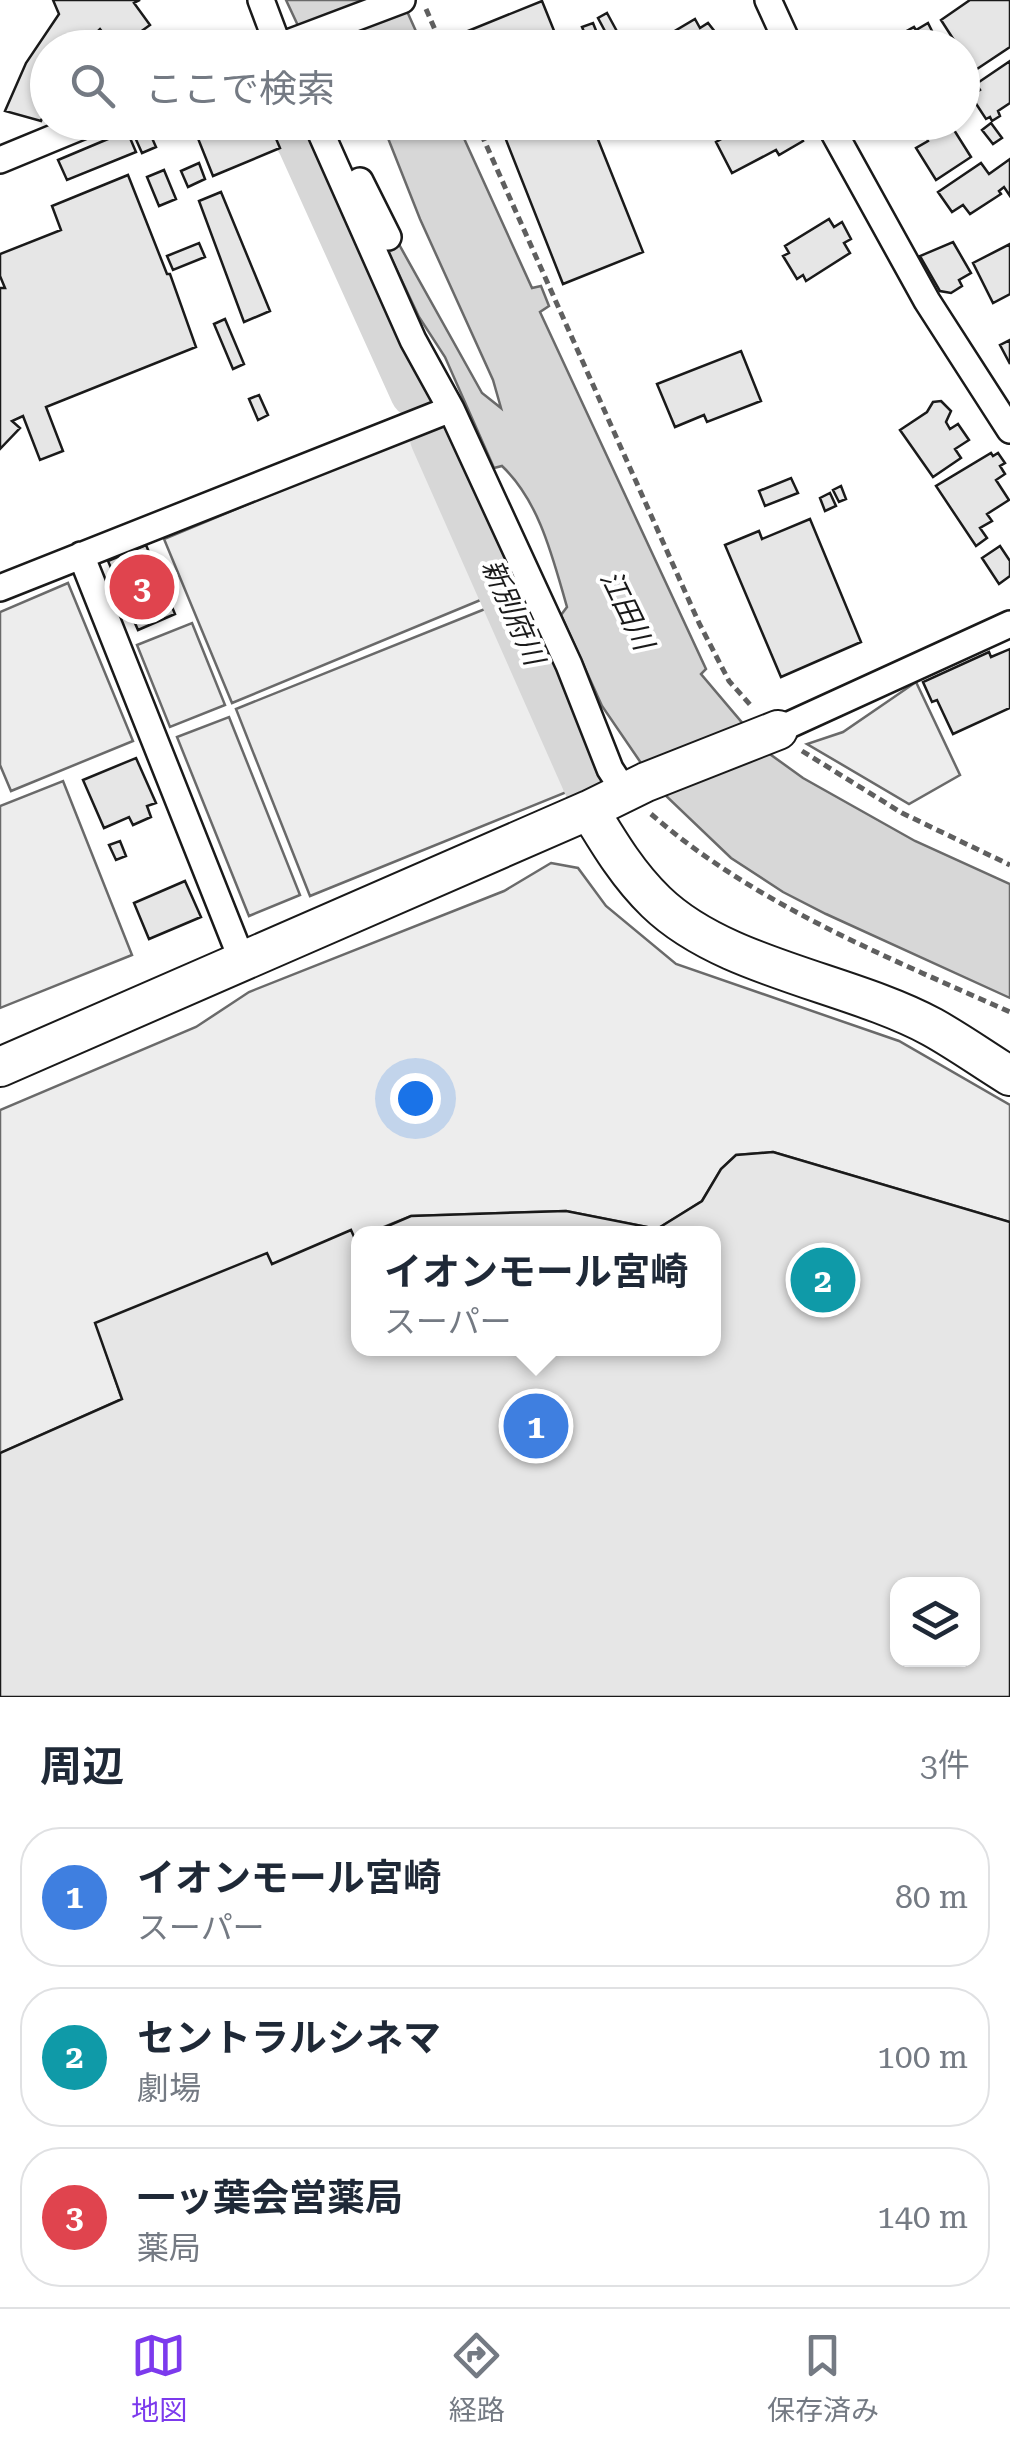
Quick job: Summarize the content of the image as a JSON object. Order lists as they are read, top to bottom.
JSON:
{
  "water": ["江田川", "新別府川"],
  "page": {
    "search": "ここで検索",
    "pins": ["3", "2", "1"],
    "popup": ["イオンモール宮崎", "スーパー"],
    "heading": ["周辺", "3件"],
    "list": [
      {
        "mark": "1",
        "name": "イオンモール宮崎",
        "note": "スーパー",
        "value": "80 m"
      },
      {
        "mark": "2",
        "name": "セントラルシネマ",
        "note": "劇場",
        "value": "100 m"
      },
      {
        "mark": "3",
        "name": "一ッ葉会営薬局",
        "note": "薬局",
        "value": "140 m"
      }
    ],
    "nav": ["地図", "経路", "保存済み"]
  }
}
